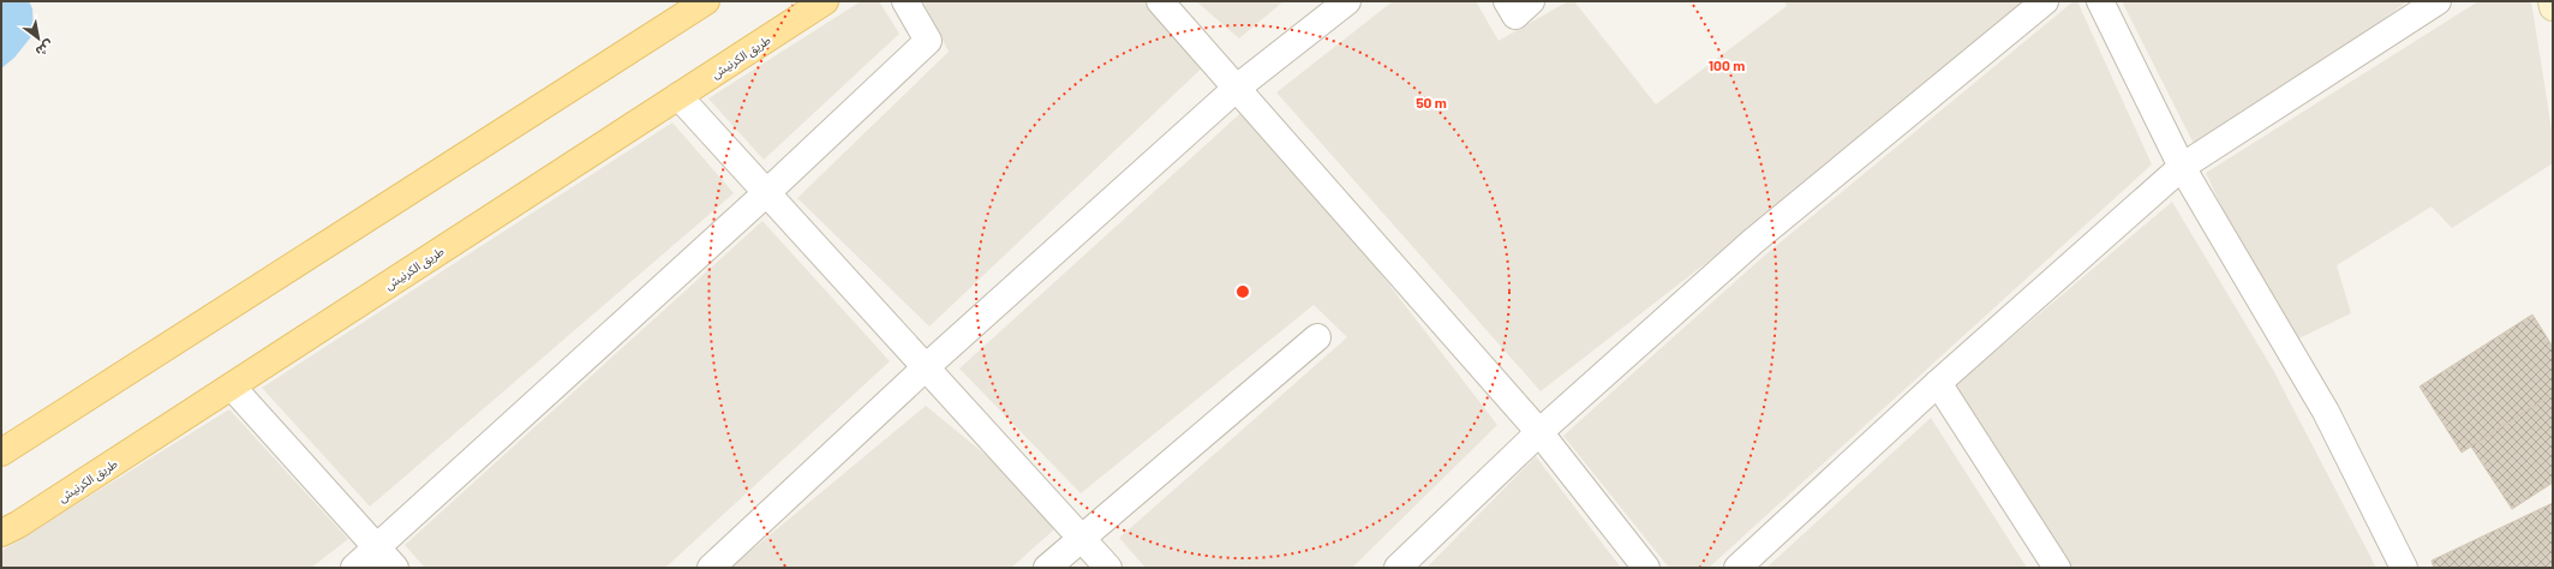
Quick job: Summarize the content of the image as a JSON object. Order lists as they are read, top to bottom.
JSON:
{
  "streets": {
    "main road": ["طريق الكرنيش"]
  },
  "north": "bottom right",
  "rings": ["100 m", "50 m"]
}
